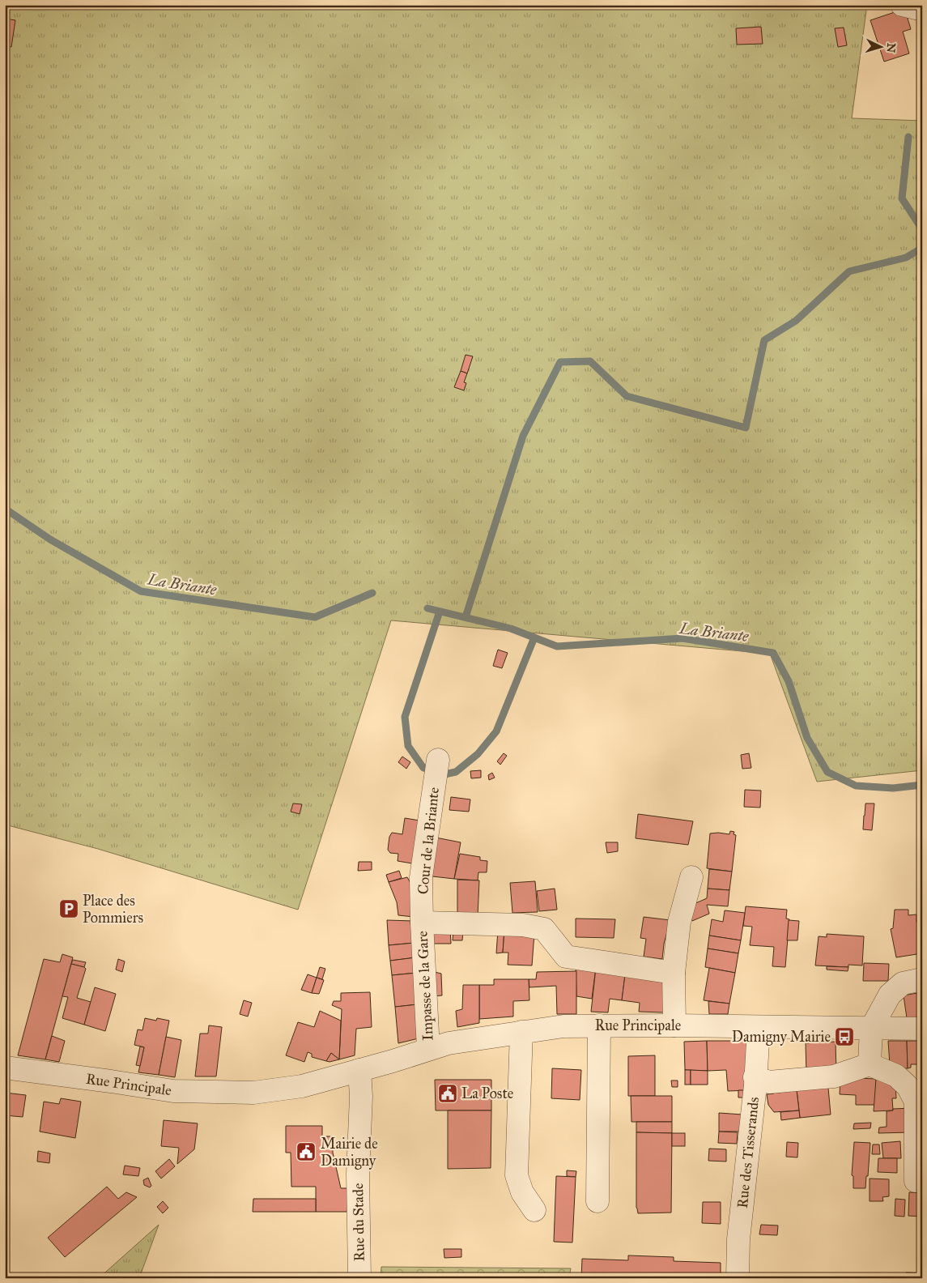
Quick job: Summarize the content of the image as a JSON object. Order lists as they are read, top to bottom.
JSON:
{
  "streets": {
    "street": [
      "Cour de la Briante",
      "Impasse de la Gare",
      "Rue Principale",
      "Rue des Tisserands",
      "Rue du Stade"
    ]
  },
  "crossings": [
    ["Cour de la Briante", "Impasse de la Gare"],
    ["Impasse de la Gare", "Rue Principale"],
    ["Rue Principale", "Rue des Tisserands"],
    ["Rue Principale", "Rue du Stade"]
  ],
  "water": ["La Briante"],
  "places": {
    "parking": ["Place des Pommiers"],
    "bus stop": ["Damigny Mairie"],
    "public building": ["La Poste", "Mairie de Damigny"]
  },
  "north": "right"
}
